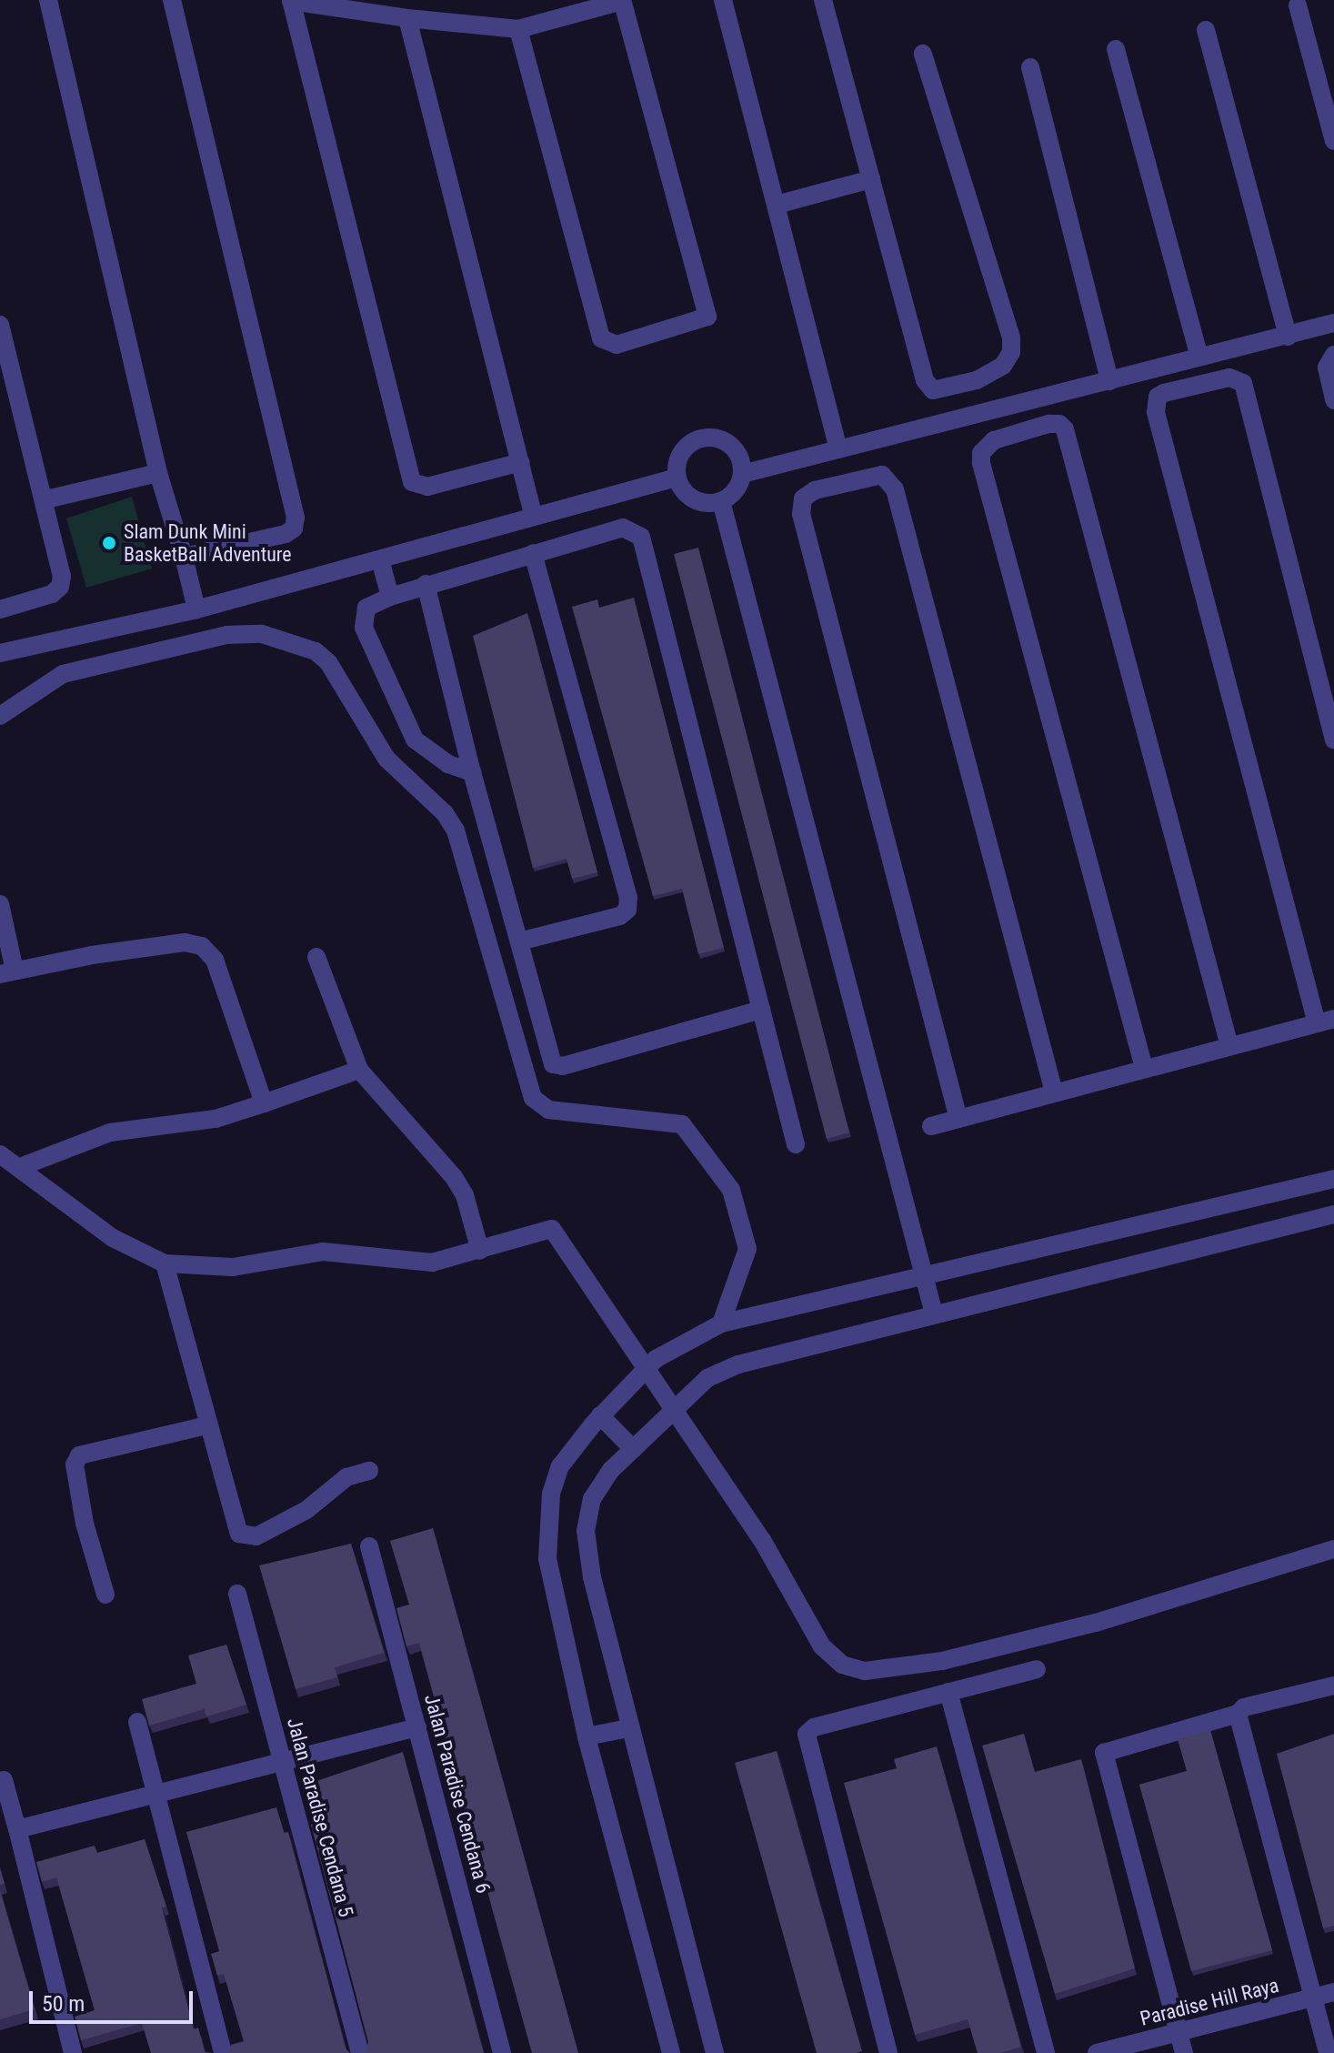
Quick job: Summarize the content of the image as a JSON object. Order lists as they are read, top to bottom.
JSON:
{
  "streets": {
    "street": ["Jalan Paradise Cendana 6", "Jalan Paradise Cendana 5", "Paradise Hill Raya"]
  },
  "places": ["Slam Dunk Mini BasketBall Adventure"],
  "scale_bar": "50 m"
}
